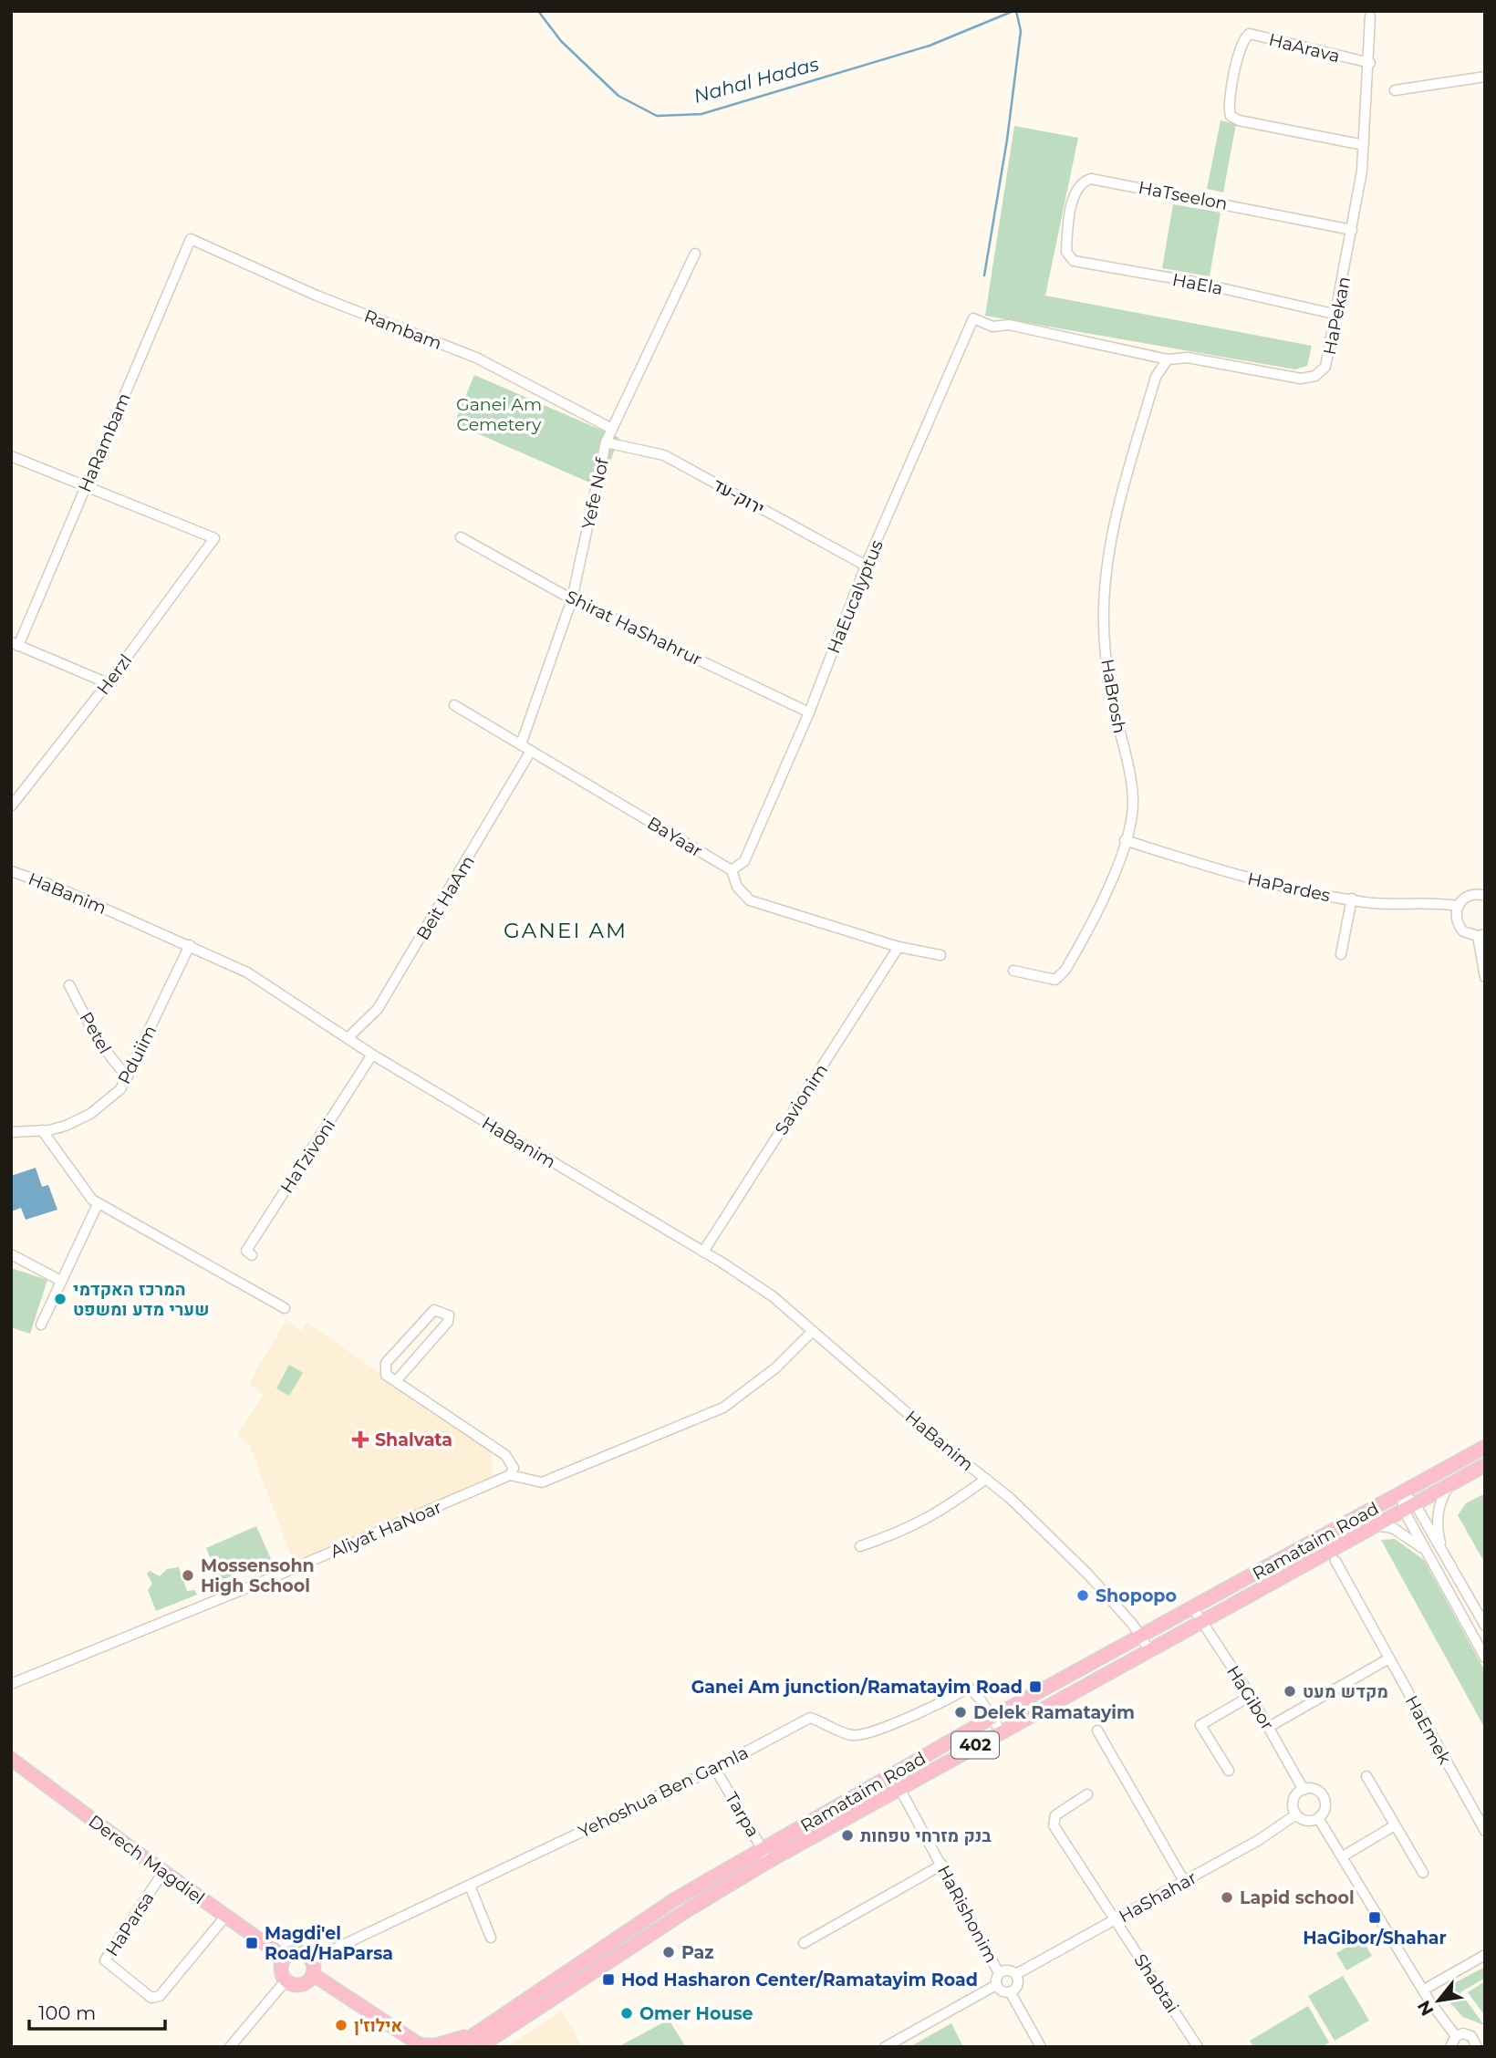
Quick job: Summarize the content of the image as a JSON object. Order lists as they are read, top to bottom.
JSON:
{
  "streets": {
    "main road": ["Ramataim Road", "402", "Derech Magdiel"],
    "street": [
      "HaArava",
      "HaTseelon",
      "HaEla",
      "HaPekan",
      "Rambam",
      "HaRambam",
      "Yefe Nof",
      "ירוק-עד",
      "HaEucalyptus",
      "Shirat HaShahrur",
      "Herzl",
      "HaBrosh",
      "BaYaar",
      "HaPardes",
      "HaBanim",
      "Beit HaAm",
      "Petel",
      "Pduiim",
      "Savionim",
      "HaTzivoni",
      "Aliyat HaNoar",
      "HaGibor",
      "HaEmek",
      "Yehoshua Ben Gamla",
      "Tarpa",
      "HaShahar",
      "HaRishonim",
      "HaParsa",
      "Shabtai"
    ]
  },
  "crossings": [
    ["HaArava", "HaPekan"],
    ["HaTseelon", "HaEla"],
    ["HaTseelon", "HaPekan"],
    ["HaEla", "HaPekan"],
    ["HaPekan", "HaEucalyptus"],
    ["HaPekan", "HaBrosh"],
    ["Rambam", "HaRambam"],
    ["Rambam", "Yefe Nof"],
    ["HaRambam", "Herzl"],
    ["Yefe Nof", "ירוק-עד"],
    ["Yefe Nof", "Shirat HaShahrur"],
    ["Yefe Nof", "BaYaar"],
    ["ירוק-עד", "HaEucalyptus"],
    ["HaEucalyptus", "Shirat HaShahrur"],
    ["HaEucalyptus", "BaYaar"],
    ["HaBrosh", "HaPardes"],
    ["BaYaar", "Beit HaAm"],
    ["BaYaar", "Savionim"],
    ["HaBanim", "Beit HaAm"],
    ["HaBanim", "Pduiim"],
    ["HaBanim", "Savionim"],
    ["HaBanim", "HaTzivoni"],
    ["HaBanim", "Ramataim Road"],
    ["Petel", "Pduiim"],
    ["Ramataim Road", "HaGibor"],
    ["Ramataim Road", "Yehoshua Ben Gamla"],
    ["Ramataim Road", "Tarpa"],
    ["Ramataim Road", "HaRishonim"],
    ["HaGibor", "HaShahar"],
    ["Yehoshua Ben Gamla", "Tarpa"],
    ["Yehoshua Ben Gamla", "Derech Magdiel"],
    ["Derech Magdiel", "HaParsa"],
    ["HaShahar", "HaRishonim"],
    ["HaShahar", "Shabtai"]
  ],
  "districts": ["GANEI AM"],
  "water": ["Nahal Hadas"],
  "parks": ["Ganei Am Cemetery"],
  "places": {
    "other": [
      "המרכז האקדמי שערי מדע ומשפט",
      "Mossensohn High School",
      "Shopopo",
      "מקדש מעט",
      "Delek Ramatayim",
      "בנק מזרחי טפחות",
      "Lapid school",
      "Paz",
      "Omer House",
      "אילוז'ן"
    ],
    "health": ["Shalvata"],
    "transit": [
      "Ganei Am junction/Ramatayim Road",
      "HaGibor/Shahar",
      "Magdi'el Road/HaParsa",
      "Hod Hasharon Center/Ramatayim Road"
    ]
  },
  "scale_bar": "100 m",
  "north": "bottom left"
}
